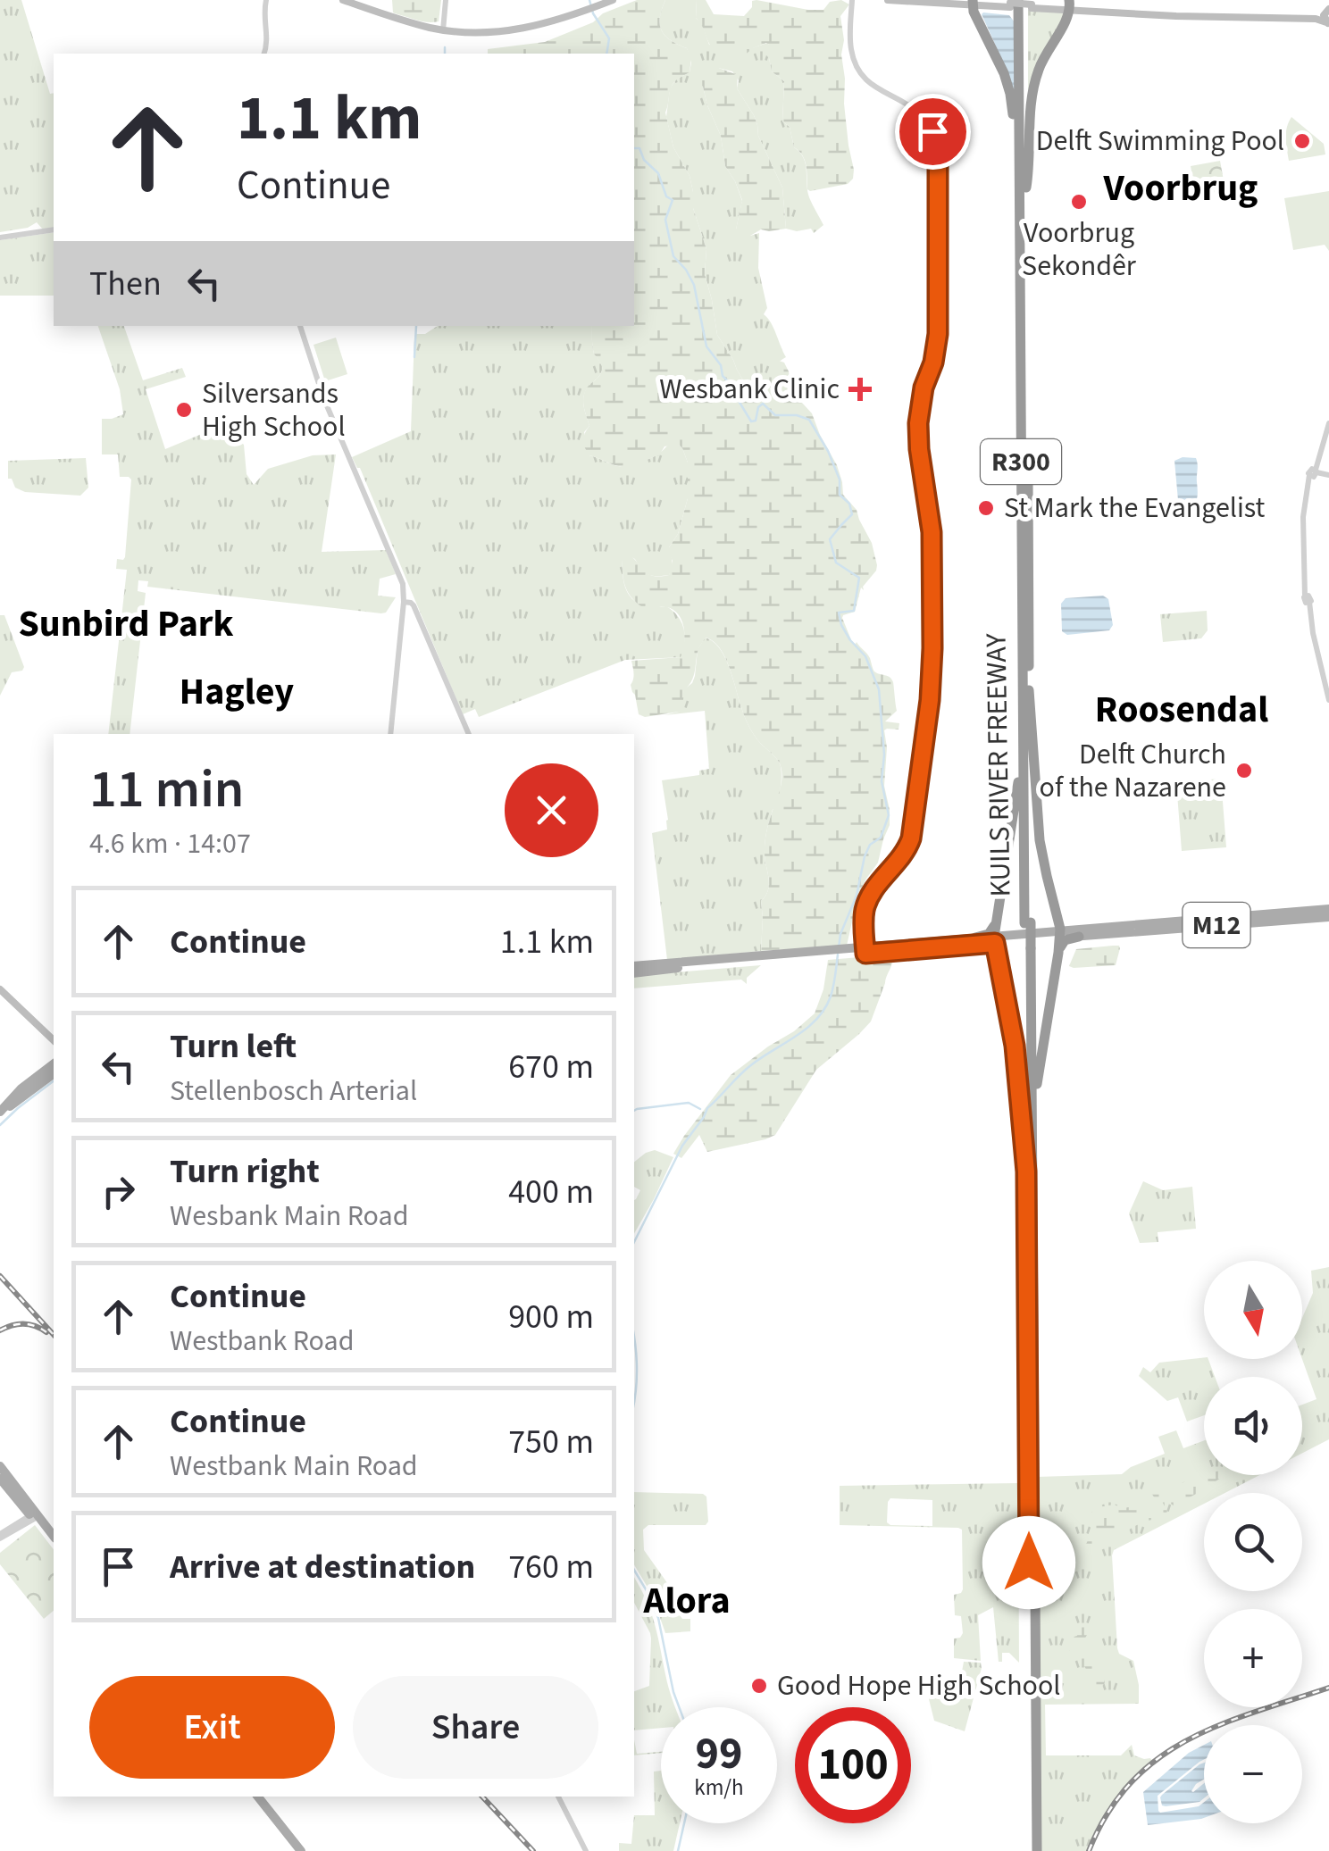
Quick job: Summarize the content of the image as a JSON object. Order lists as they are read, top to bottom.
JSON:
{
  "streets": {
    "highway": ["R300", "KUILS RIVER FREEWAY"],
    "main road": ["M12"]
  },
  "districts": [
    "Voorbrug",
    "Sunbird Park",
    "Hagley",
    "Roosendal",
    "Alora"
  ],
  "places": {
    "other": [
      "Delft Swimming Pool",
      "Voorbrug Sekondêr",
      "Silversands High School",
      "St Mark the Evangelist",
      "Delft Church of the Nazarene",
      "Good Hope High School"
    ],
    "health": ["Wesbank Clinic"]
  },
  "north": "bottom",
  "page": {
    "turn": ["1.1 km", "Continue"],
    "then": "Then",
    "heading": ["11 min", "4.6 km · 14:07"],
    "list": [
      {
        "name": "Continue",
        "value": "1.1 km"
      },
      {
        "name": "Turn left",
        "note": "Stellenbosch Arterial",
        "value": "670 m"
      },
      {
        "name": "Turn right",
        "note": "Wesbank Main Road",
        "value": "400 m"
      },
      {
        "name": "Continue",
        "note": "Westbank Road",
        "value": "900 m"
      },
      {
        "name": "Continue",
        "note": "Westbank Main Road",
        "value": "750 m"
      },
      {
        "name": "Arrive at destination",
        "value": "760 m"
      }
    ],
    "map_buttons": ["+", "−"],
    "buttons": ["Exit", "Share"],
    "speed": "99 km/h",
    "limit": "100"
  }
}
